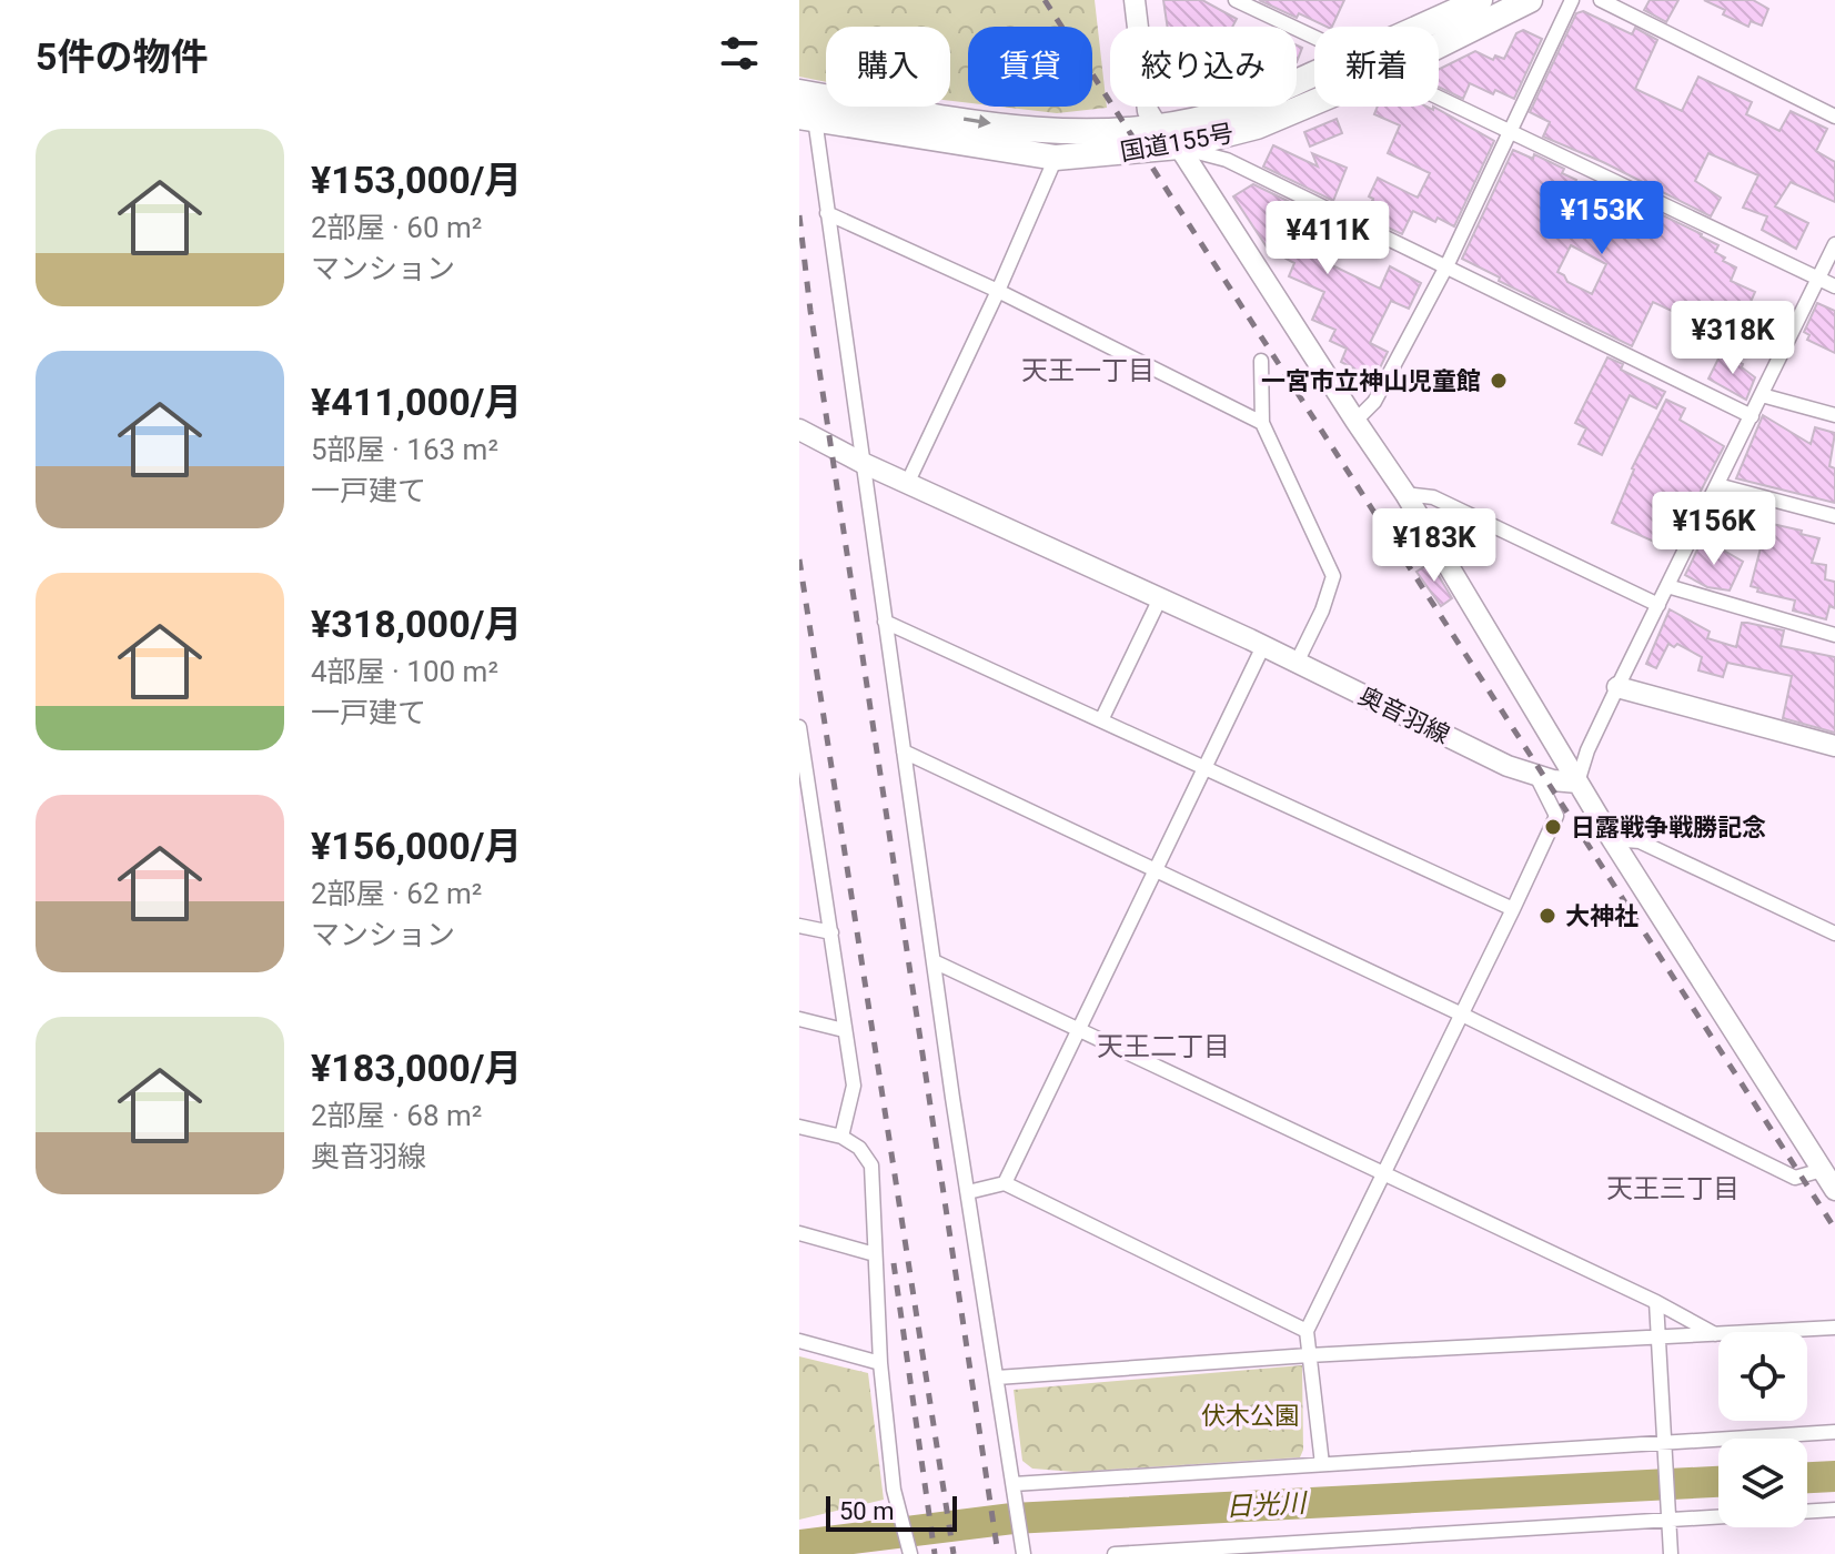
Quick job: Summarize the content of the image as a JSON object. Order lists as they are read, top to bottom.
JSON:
{
  "streets": {
    "highway": ["国道155号"],
    "main road": ["奥音羽線"]
  },
  "districts": ["天王一丁目", "天王二丁目", "天王三丁目"],
  "water": ["日光川"],
  "parks": ["伏木公園"],
  "places": ["一宮市立神山児童館", "日露戦争戦勝記念", "大神社"],
  "scale_bar": "50 m",
  "page": {
    "heading": "5件の物件",
    "chip": [
      "購入",
      "賃貸",
      "絞り込み",
      "新着"
    ],
    "list": [
      {
        "name": "¥153,000/月",
        "note": "2部屋 · 60 m² · マンション"
      },
      {
        "name": "¥411,000/月",
        "note": "5部屋 · 163 m² · 一戸建て"
      },
      {
        "name": "¥318,000/月",
        "note": "4部屋 · 100 m² · 一戸建て"
      },
      {
        "name": "¥156,000/月",
        "note": "2部屋 · 62 m² · マンション"
      },
      {
        "name": "¥183,000/月",
        "note": "2部屋 · 68 m² · 奥音羽線"
      }
    ],
    "price": [
      "¥153K",
      "¥411K",
      "¥318K",
      "¥156K",
      "¥183K"
    ],
    "scale": "50 m"
  }
}
